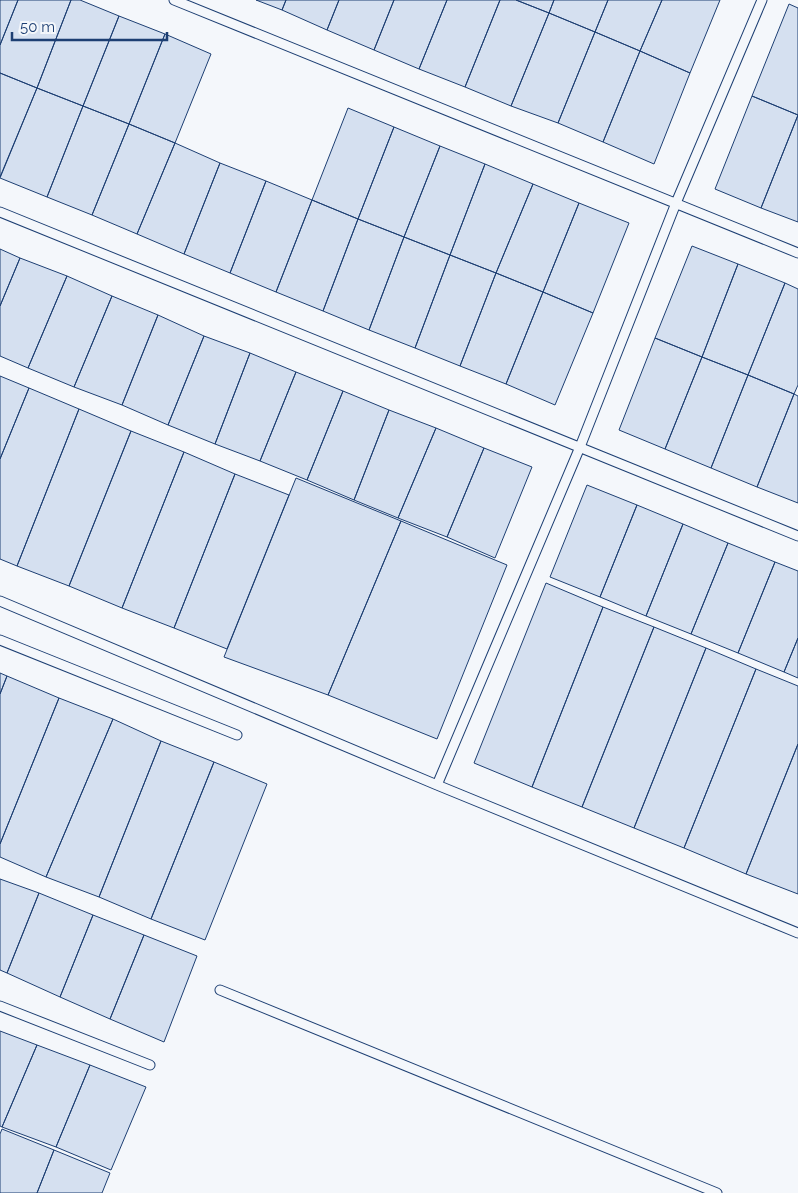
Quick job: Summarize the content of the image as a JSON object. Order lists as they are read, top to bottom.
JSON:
{
  "scale_bar": "50 m"
}
